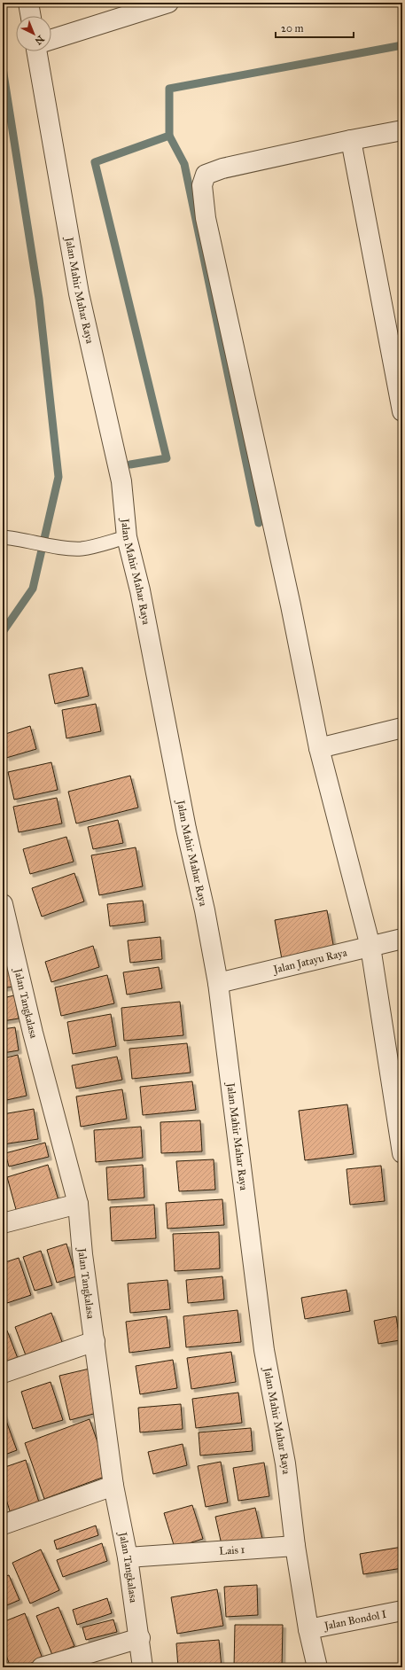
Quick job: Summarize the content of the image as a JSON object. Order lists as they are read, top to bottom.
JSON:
{
  "streets": {
    "street": [
      "Jalan Mahir Mahar Raya",
      "Jalan Jatayu Raya",
      "Jalan Tangkalasa",
      "Lais 1",
      "Jalan Bondol I"
    ]
  },
  "crossings": [
    ["Jalan Mahir Mahar Raya", "Jalan Jatayu Raya"],
    ["Jalan Mahir Mahar Raya", "Lais 1"],
    ["Jalan Mahir Mahar Raya", "Jalan Bondol I"],
    ["Jalan Tangkalasa", "Lais 1"]
  ],
  "scale_bar": "20 m",
  "north": "bottom right"
}
